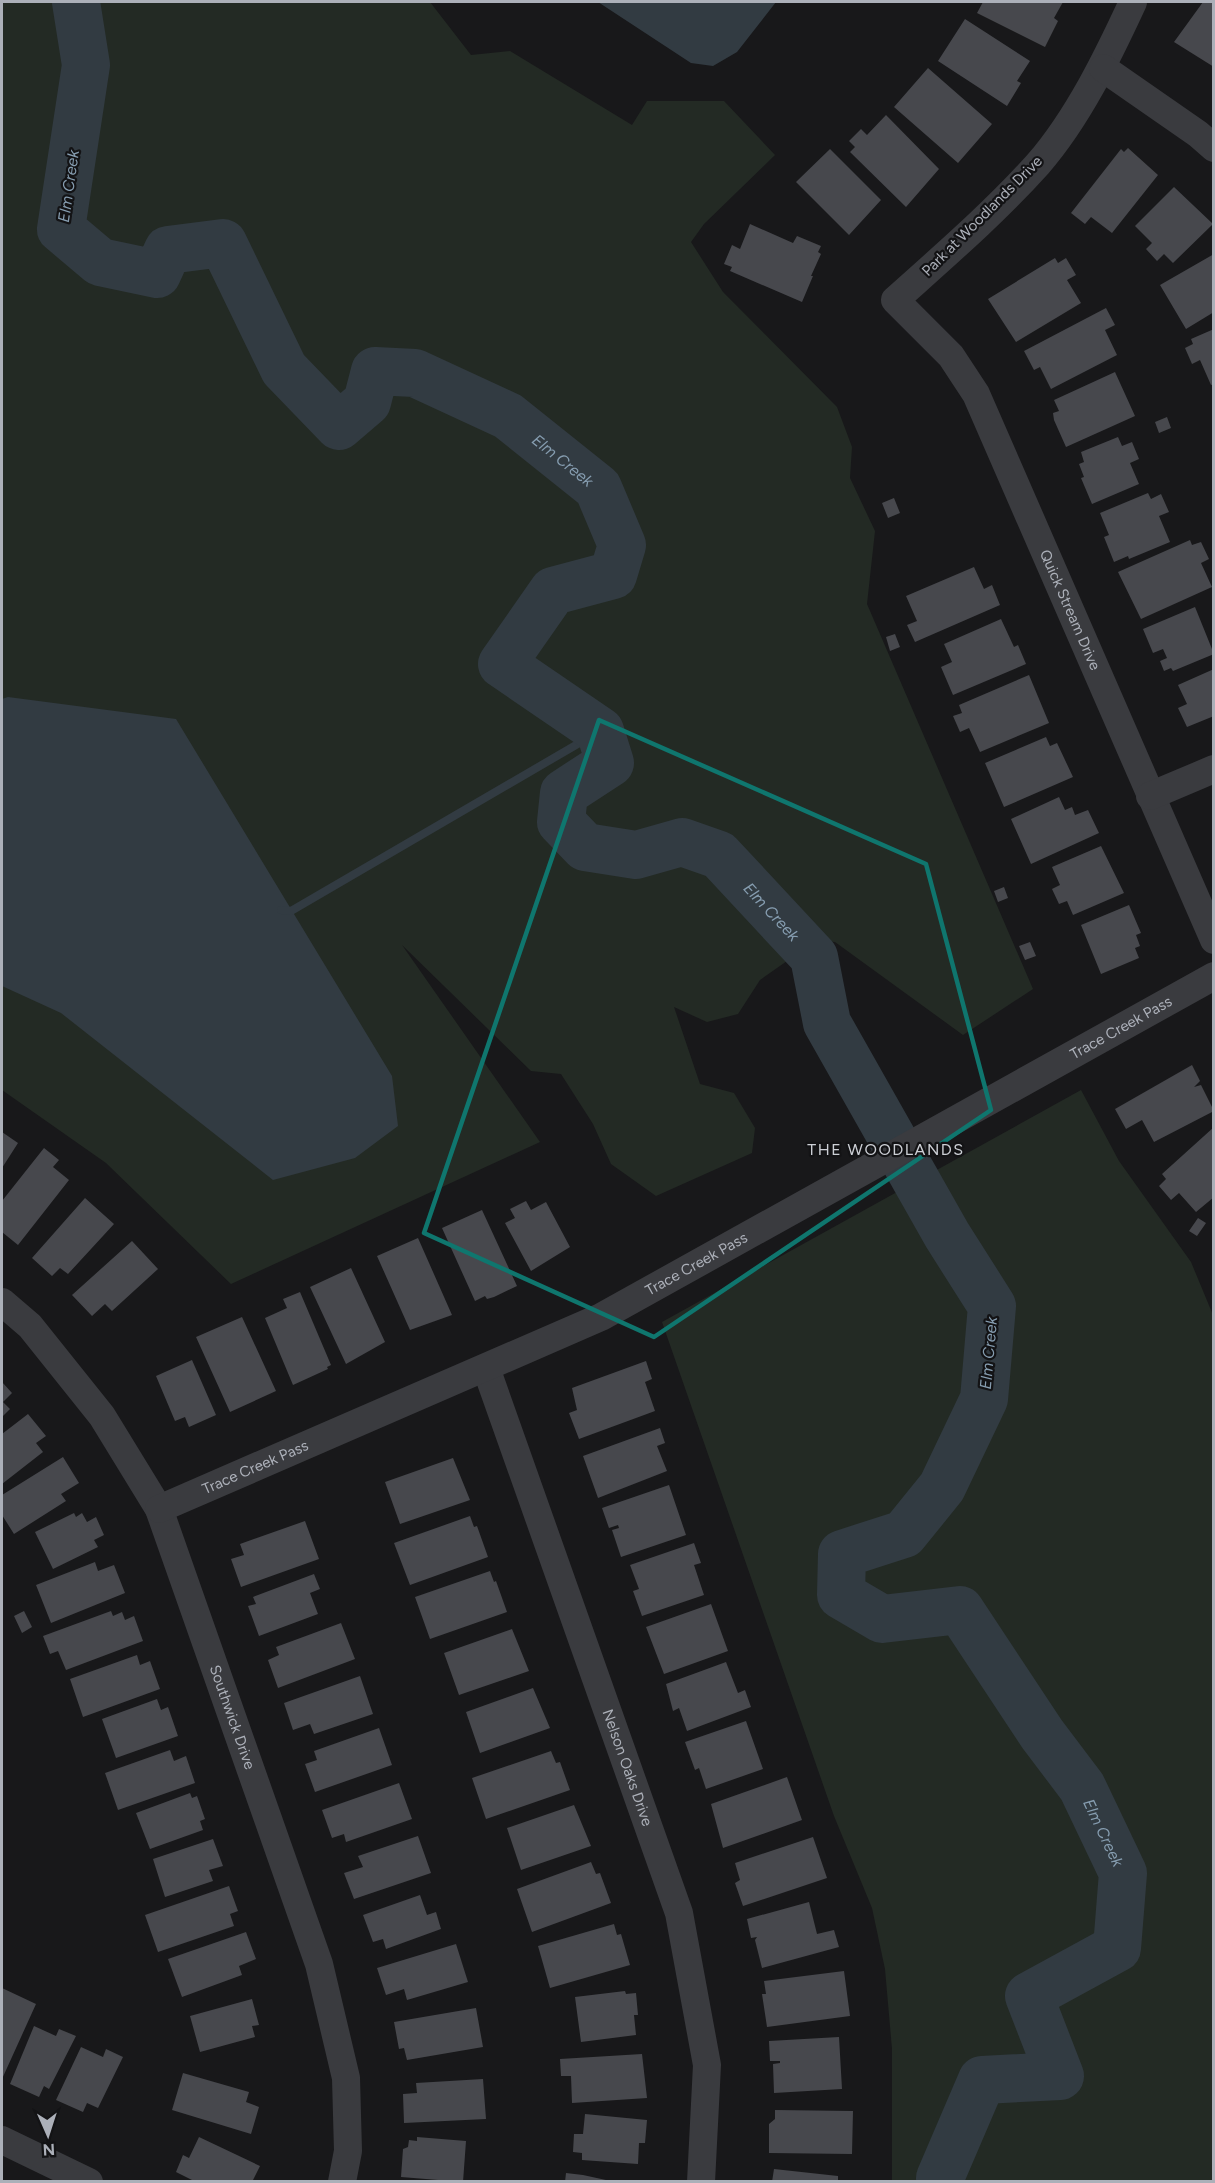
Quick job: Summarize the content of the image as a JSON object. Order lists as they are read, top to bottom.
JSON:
{
  "streets": {
    "street": [
      "Park at Woodlands Drive",
      "Quick Stream Drive",
      "Trace Creek Pass",
      "Southwick Drive",
      "Nelson Oaks Drive"
    ]
  },
  "crossings": [
    ["Park at Woodlands Drive", "Quick Stream Drive"],
    ["Trace Creek Pass", "Southwick Drive"],
    ["Trace Creek Pass", "Nelson Oaks Drive"]
  ],
  "districts": ["THE WOODLANDS"],
  "water": ["Elm Creek"],
  "north": "bottom"
}
